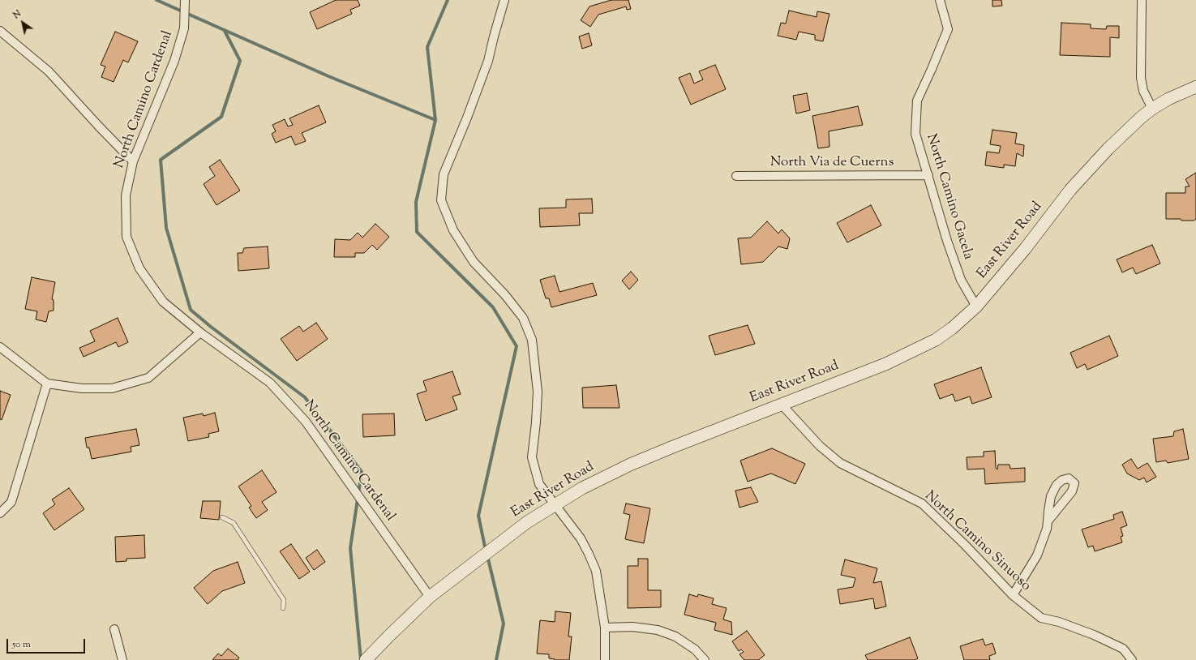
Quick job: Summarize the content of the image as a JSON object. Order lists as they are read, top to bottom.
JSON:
{
  "streets": {
    "street": [
      "North Camino Cardenal",
      "North Via de Cuerns",
      "North Camino Gacela",
      "East River Road",
      "North Camino Sinuoso"
    ]
  },
  "crossings": [
    ["North Camino Cardenal", "East River Road"],
    ["North Via de Cuerns", "North Camino Gacela"],
    ["North Camino Gacela", "East River Road"],
    ["East River Road", "North Camino Sinuoso"]
  ],
  "scale_bar": "50 m",
  "north": "top left"
}
